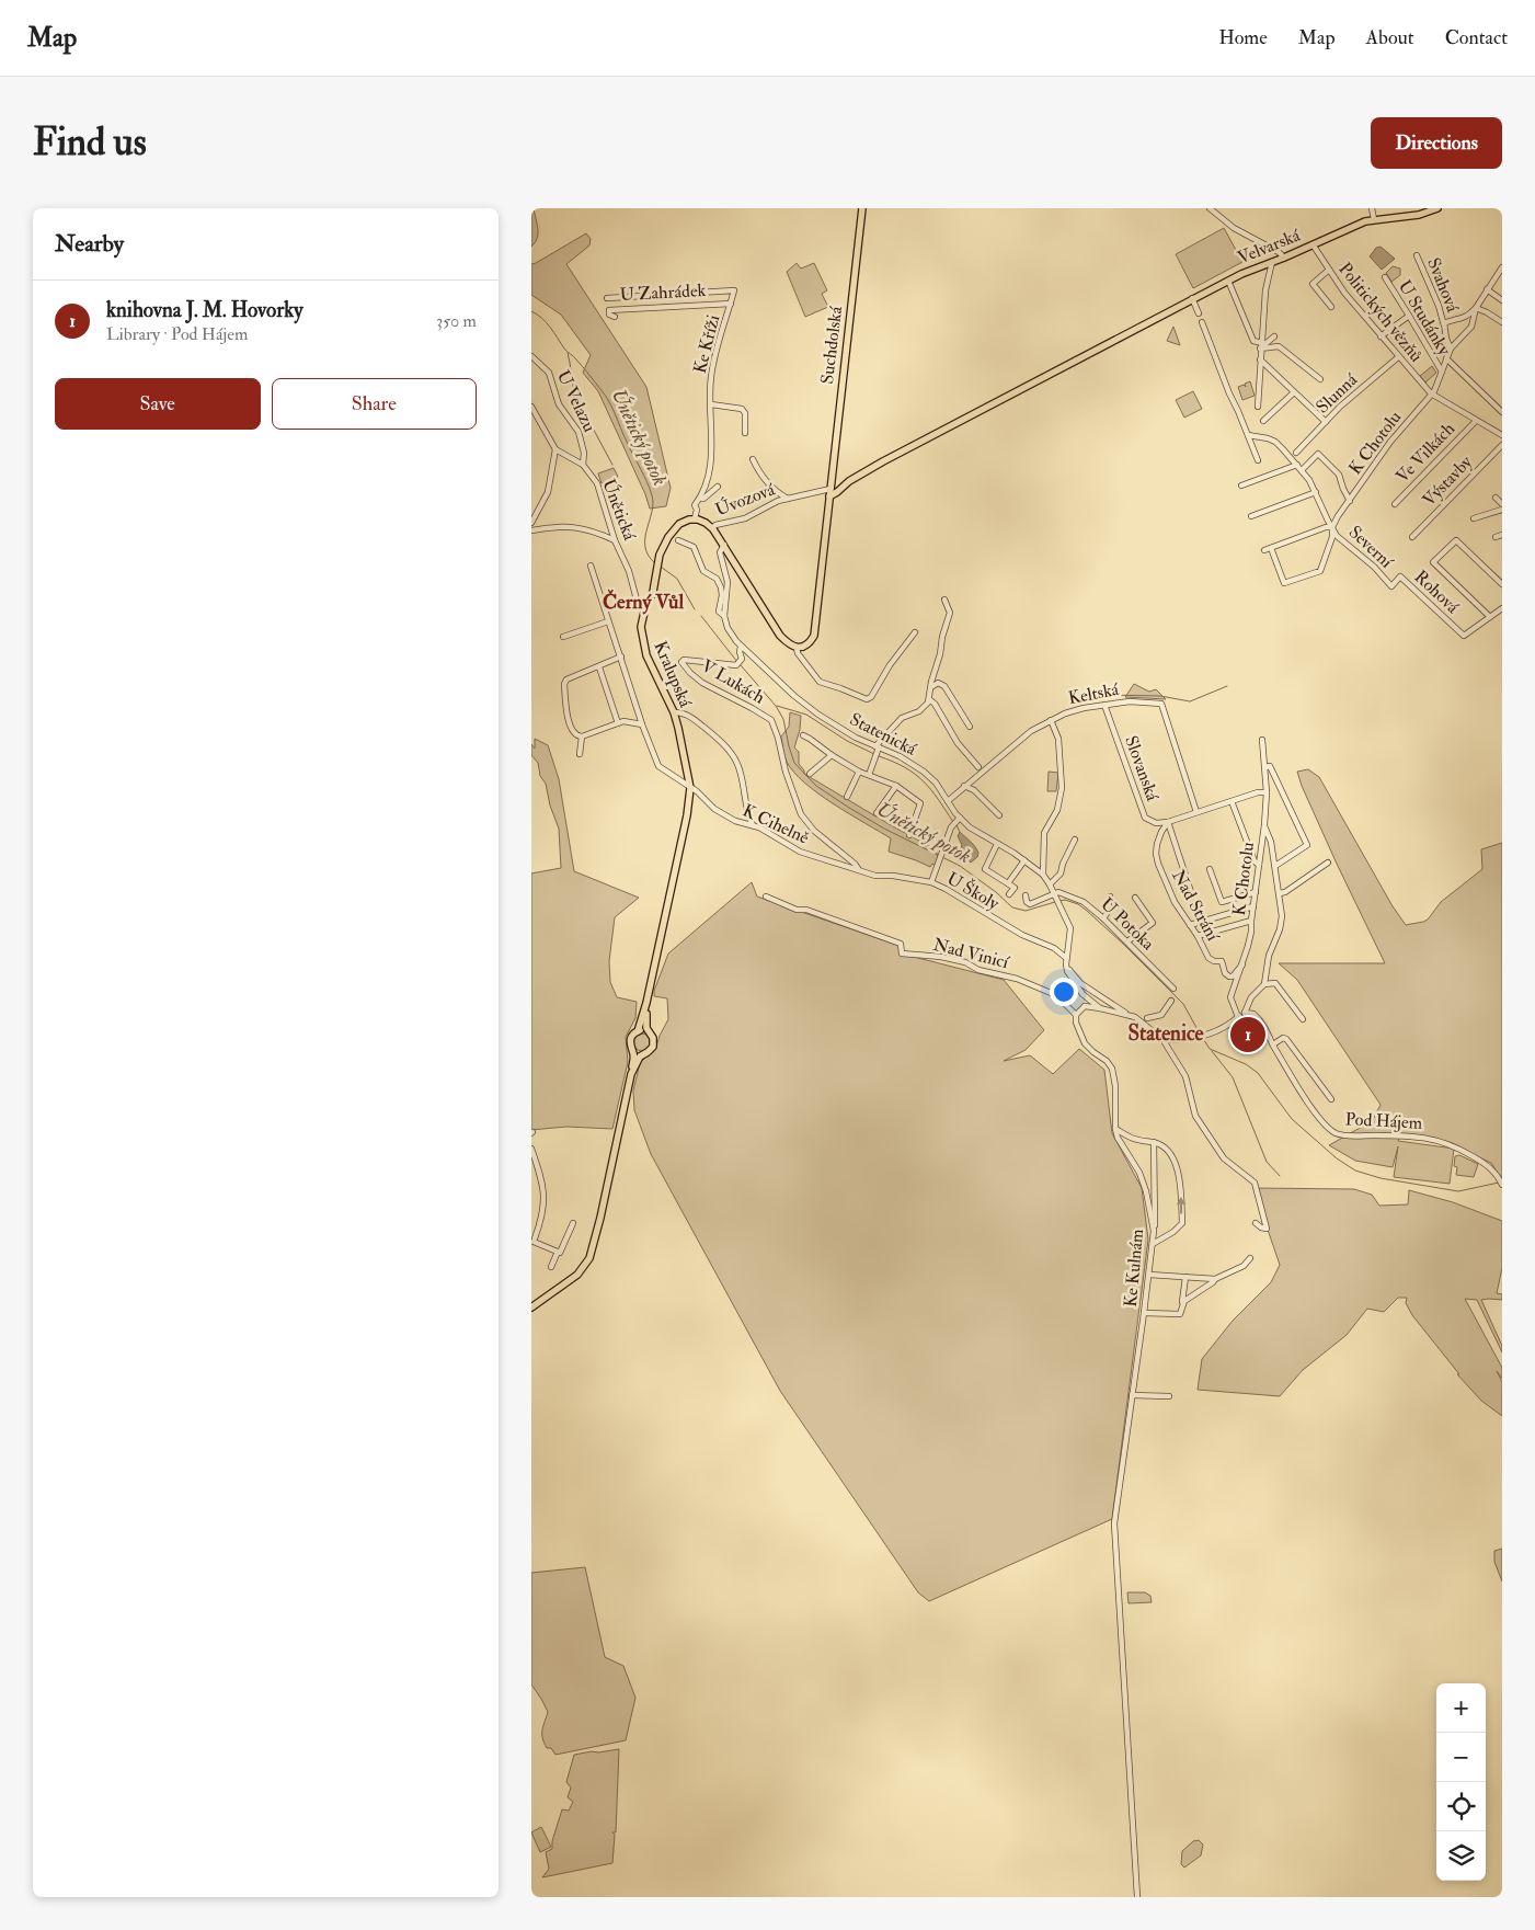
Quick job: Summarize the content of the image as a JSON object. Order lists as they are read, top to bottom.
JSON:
{
  "streets": {
    "main road": ["Velvarská", "Suchdolská", "Kralupská"],
    "street": [
      "Svahová",
      "U Zahrádek",
      "Politických vězňů",
      "U Studánky",
      "Ke Kříži",
      "Slunná",
      "U Velazu",
      "K Chotolu",
      "Ve Vilkách",
      "Výstavby",
      "Úvozová",
      "Únětická",
      "Severní",
      "Rohová",
      "V Lukách",
      "Keltská",
      "Statenická",
      "Slovanská",
      "K Cihelně",
      "U Školy",
      "Nad Strání",
      "U Potoka",
      "Nad Vinicí",
      "Pod Hájem",
      "Ke Kulnám"
    ]
  },
  "crossings": [
    ["Velvarská", "Politických vězňů"],
    ["Velvarská", "Suchdolská"],
    ["Velvarská", "Úvozová"],
    ["Svahová", "K Chotolu"],
    ["U Zahrádek", "Ke Kříži"],
    ["Politických vězňů", "Slunná"],
    ["Politických vězňů", "K Chotolu"],
    ["Politických vězňů", "Ve Vilkách"],
    ["U Studánky", "K Chotolu"],
    ["Ke Kříži", "Kralupská"],
    ["Suchdolská", "Úvozová"],
    ["U Velazu", "Únětická"],
    ["K Chotolu", "Severní"],
    ["K Chotolu", "Keltská"],
    ["K Chotolu", "Slovanská"],
    ["K Chotolu", "Nad Strání"],
    ["Únětická", "Kralupská"],
    ["Severní", "Rohová"],
    ["Kralupská", "K Cihelně"],
    ["V Lukách", "Statenická"],
    ["V Lukách", "K Cihelně"],
    ["V Lukách", "U Školy"],
    ["Keltská", "Statenická"],
    ["Keltská", "Slovanská"],
    ["Keltská", "Nad Strání"],
    ["Statenická", "U Školy"],
    ["Statenická", "U Potoka"],
    ["Slovanská", "Nad Strání"],
    ["K Cihelně", "U Školy"],
    ["Nad Vinicí", "Ke Kulnám"]
  ],
  "districts": ["Černý Vůl", "Statenice"],
  "water": ["Únětický potok"],
  "page": {
    "header": "Map",
    "nav": [
      "Home",
      "Map",
      "About",
      "Contact"
    ],
    "buttons": [
      "Directions",
      ["Save", "Share"]
    ],
    "title": "Find us",
    "heading": "Nearby",
    "list": [
      {
        "mark": "1",
        "name": "knihovna J. M. Hovorky",
        "note": "Library · Pod Hájem",
        "value": "350 m"
      }
    ],
    "pins": "1",
    "map_buttons": ["+", "−"]
  }
}
